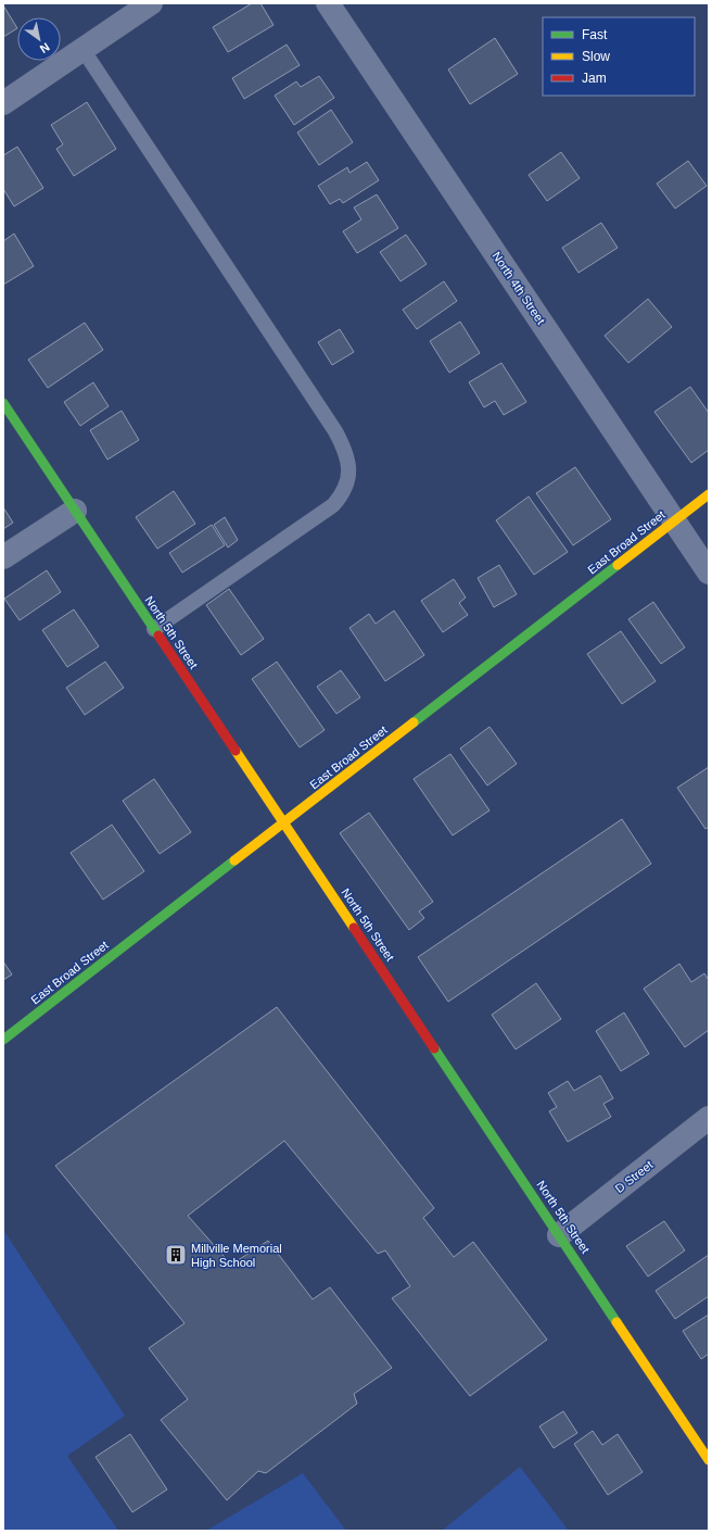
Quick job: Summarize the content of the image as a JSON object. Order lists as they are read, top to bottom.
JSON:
{
  "streets": {
    "street": [
      "North 4th Street",
      "East Broad Street",
      "North 5th Street",
      "D Street"
    ]
  },
  "crossings": [
    ["North 4th Street", "East Broad Street"],
    ["East Broad Street", "North 5th Street"],
    ["North 5th Street", "D Street"]
  ],
  "places": {
    "building": ["Millville Memorial High School"]
  },
  "legend": ["Fast", "Slow", "Jam"],
  "north": "bottom right"
}
